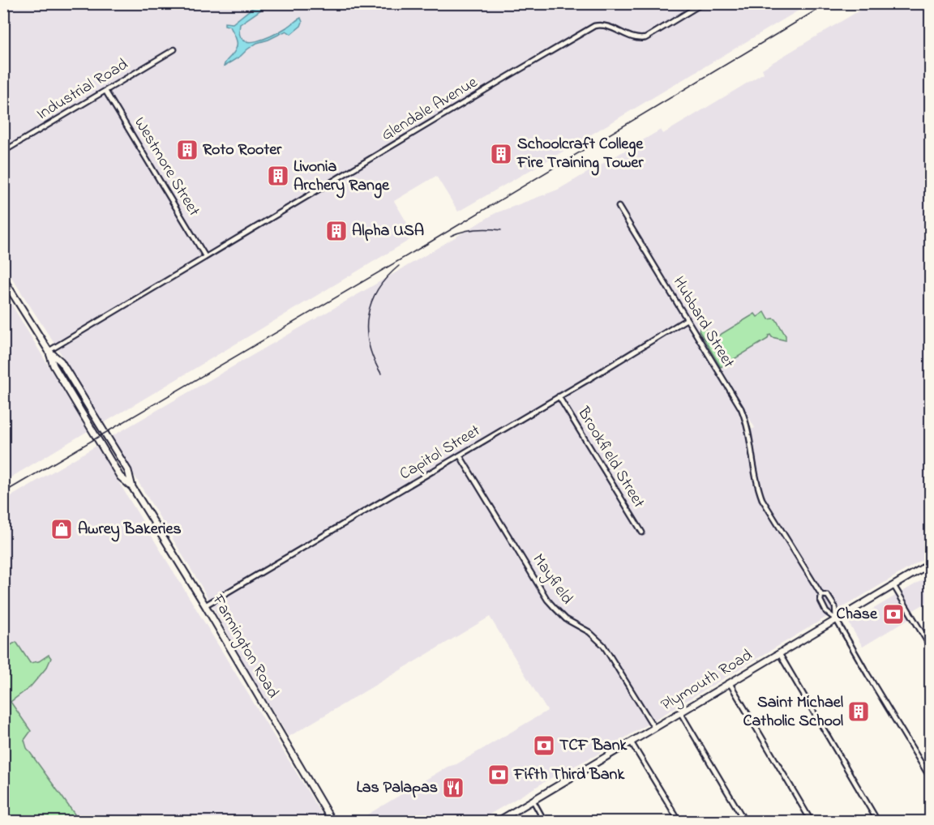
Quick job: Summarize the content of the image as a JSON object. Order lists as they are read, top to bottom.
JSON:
{
  "streets": {
    "main road": ["Farmington Road", "Plymouth Road"],
    "street": [
      "Industrial Road",
      "Glendale Avenue",
      "Westmore Street",
      "Hubbard Street",
      "Capitol Street",
      "Brookfield Street",
      "Mayfield"
    ]
  },
  "crossings": [
    ["Industrial Road", "Westmore Street"],
    ["Glendale Avenue", "Westmore Street"],
    ["Glendale Avenue", "Farmington Road"],
    ["Hubbard Street", "Capitol Street"],
    ["Capitol Street", "Brookfield Street"],
    ["Capitol Street", "Mayfield"],
    ["Capitol Street", "Farmington Road"],
    ["Mayfield", "Plymouth Road"]
  ],
  "places": {
    "building": [
      "Roto Rooter",
      "Schoolcraft College Fire Training Tower",
      "Livonia Archery Range",
      "Alpha USA",
      "Saint Michael Catholic School"
    ],
    "shop": ["Awrey Bakeries"],
    "bank": ["Chase", "TCF Bank", "Fifth Third Bank"],
    "restaurant": ["Las Palapas"]
  }
}
